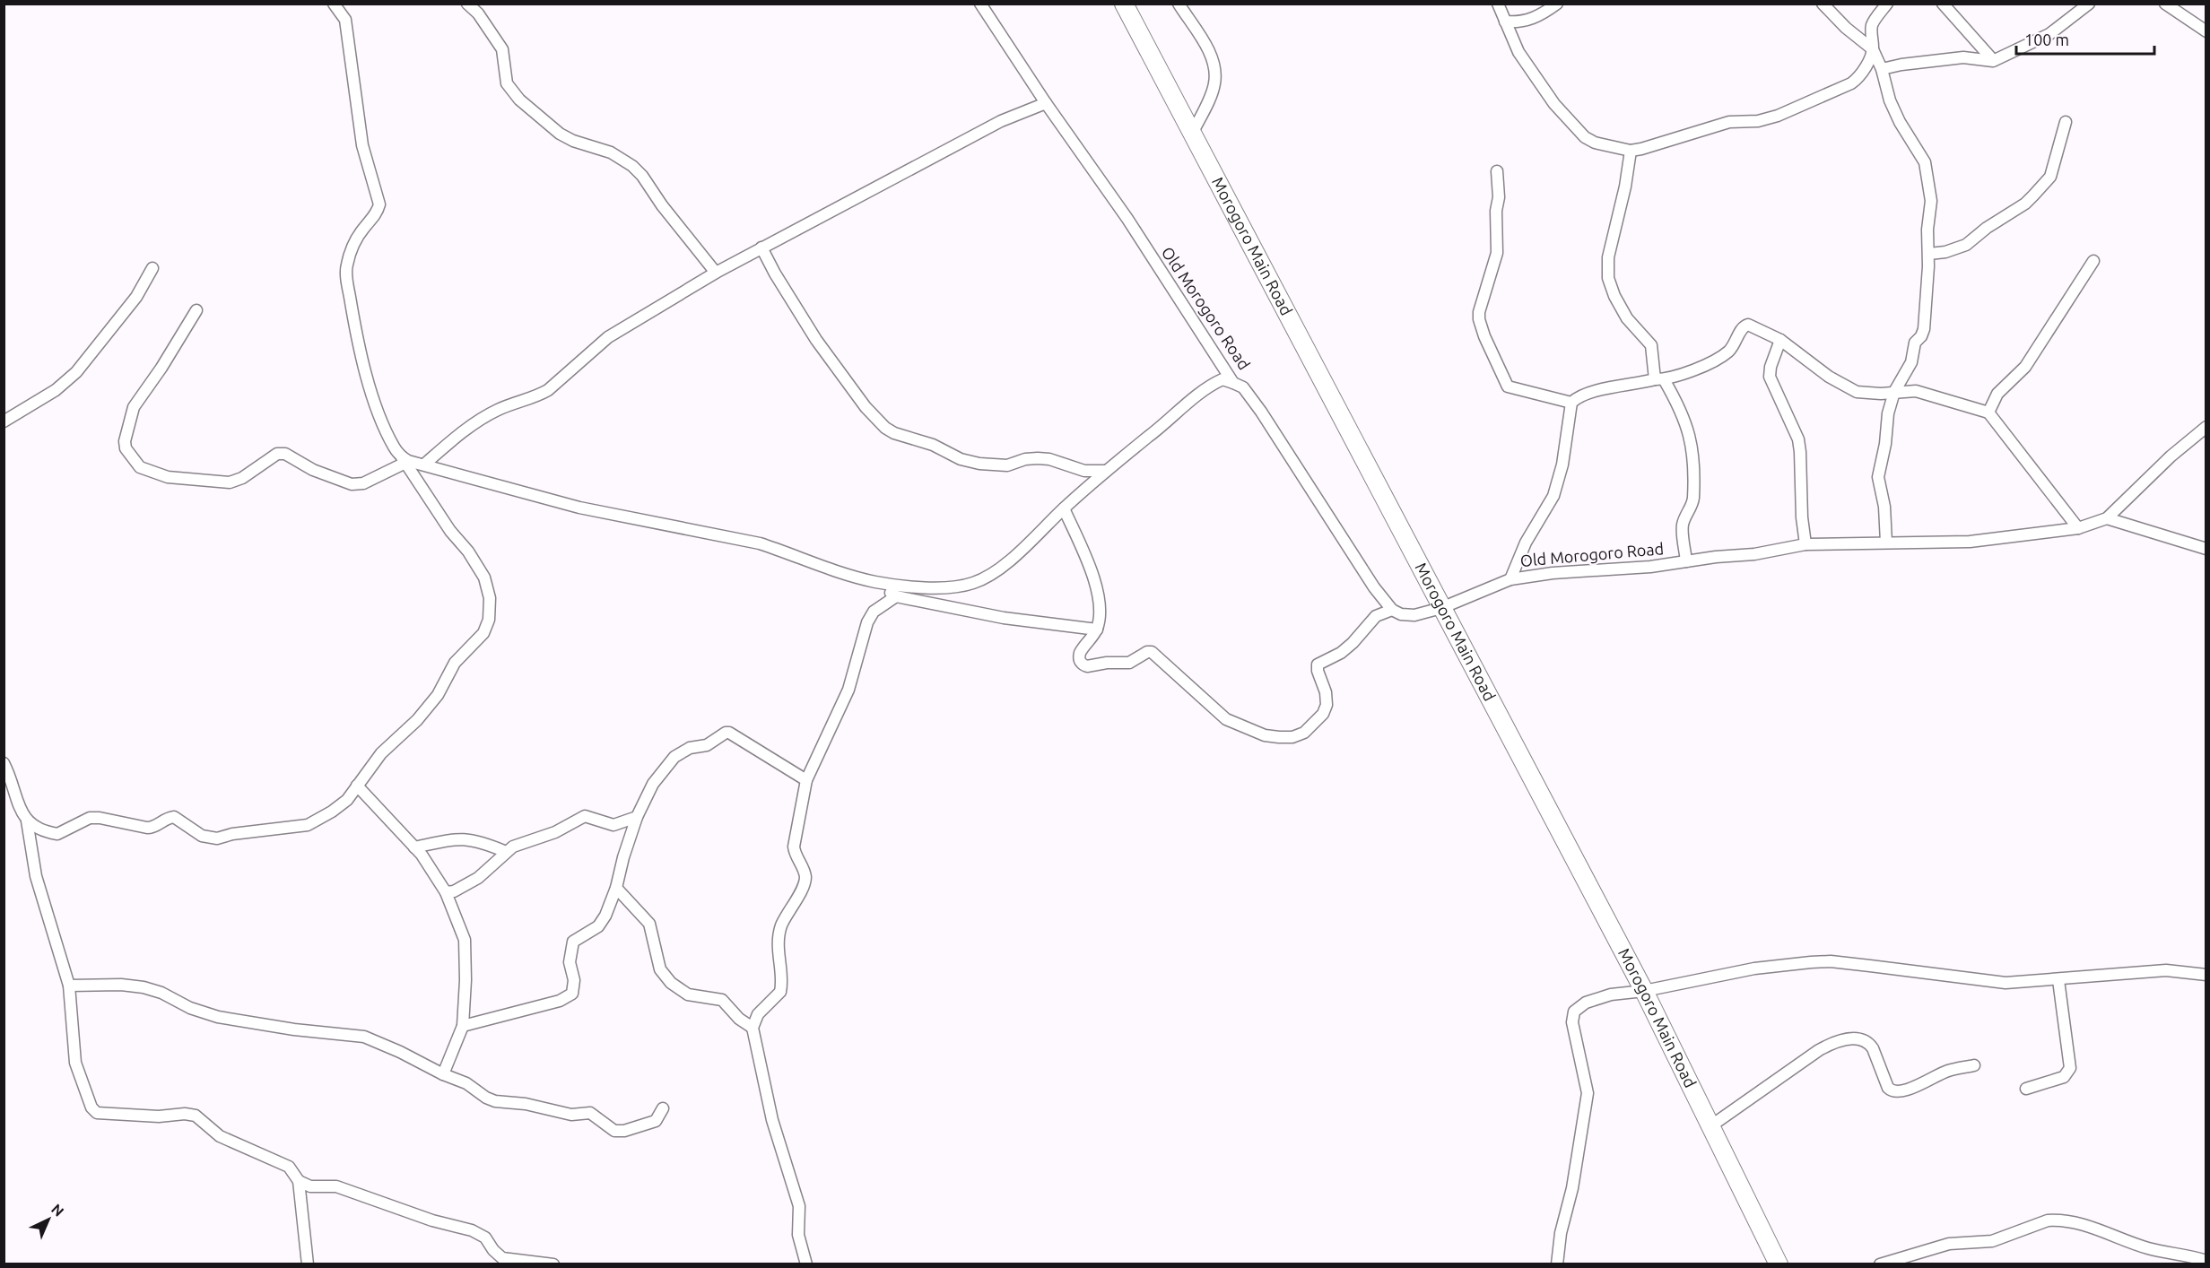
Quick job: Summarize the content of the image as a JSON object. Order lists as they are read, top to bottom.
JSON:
{
  "streets": {
    "highway": ["Morogoro Main Road"],
    "street": ["Old Morogoro Road"]
  },
  "crossings": [
    ["Morogoro Main Road", "Old Morogoro Road"]
  ],
  "scale_bar": "100 m",
  "north": "top right"
}
